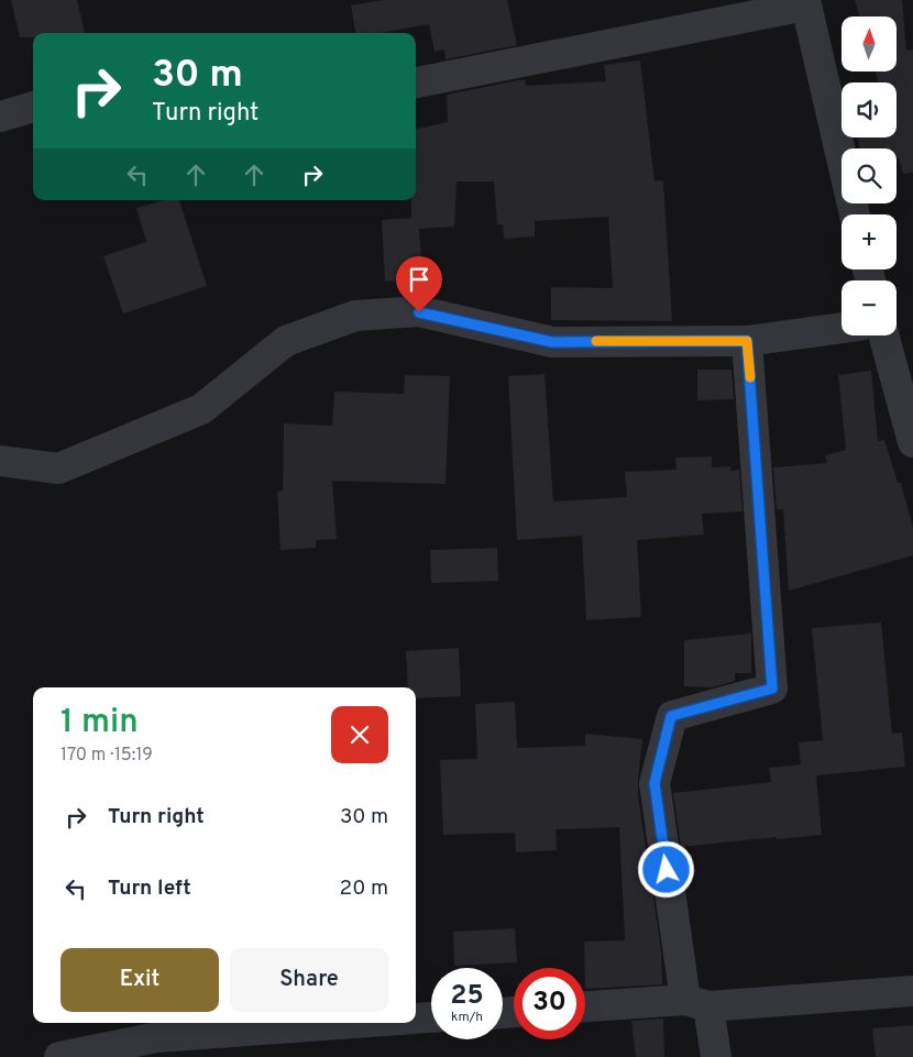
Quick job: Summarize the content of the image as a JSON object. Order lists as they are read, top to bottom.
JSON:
{
  "north": "top",
  "page": {
    "map_buttons": ["+", "−"],
    "turn": ["30 m", "Turn right"],
    "heading": ["1 min", "170 m · 15:19"],
    "list": [
      {
        "name": "Turn right",
        "value": "30 m"
      },
      {
        "name": "Turn left",
        "value": "20 m"
      }
    ],
    "buttons": ["Exit", "Share"],
    "speed": "25 km/h",
    "limit": "30"
  }
}
